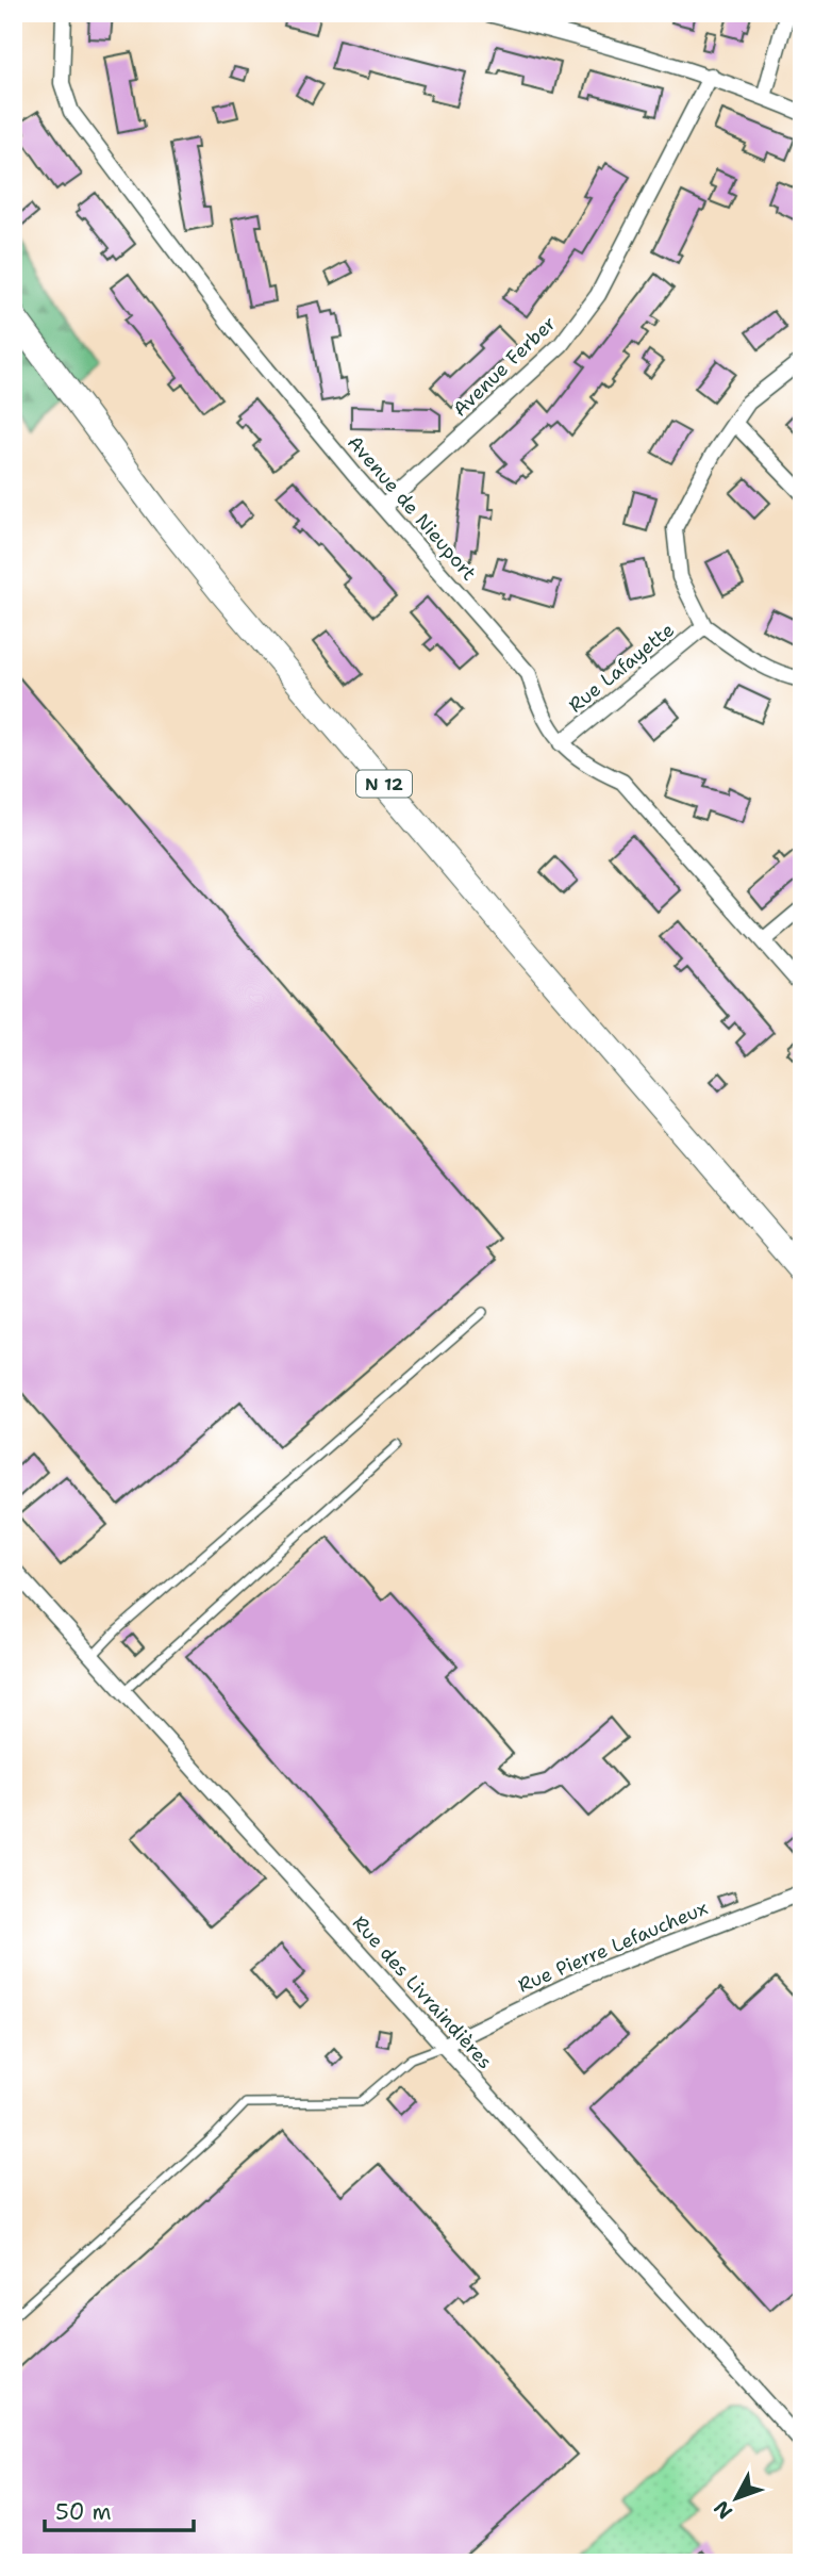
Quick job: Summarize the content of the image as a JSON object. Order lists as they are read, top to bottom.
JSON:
{
  "streets": {
    "main road": ["N 12"],
    "street": [
      "Avenue Ferber",
      "Avenue de Nieuport",
      "Rue Lafayette",
      "Rue Pierre Lefaucheux",
      "Rue des Livraindières"
    ]
  },
  "crossings": [
    ["Avenue Ferber", "Avenue de Nieuport"],
    ["Avenue de Nieuport", "Rue Lafayette"],
    ["Rue Pierre Lefaucheux", "Rue des Livraindières"]
  ],
  "scale_bar": "50 m",
  "north": "bottom left"
}
